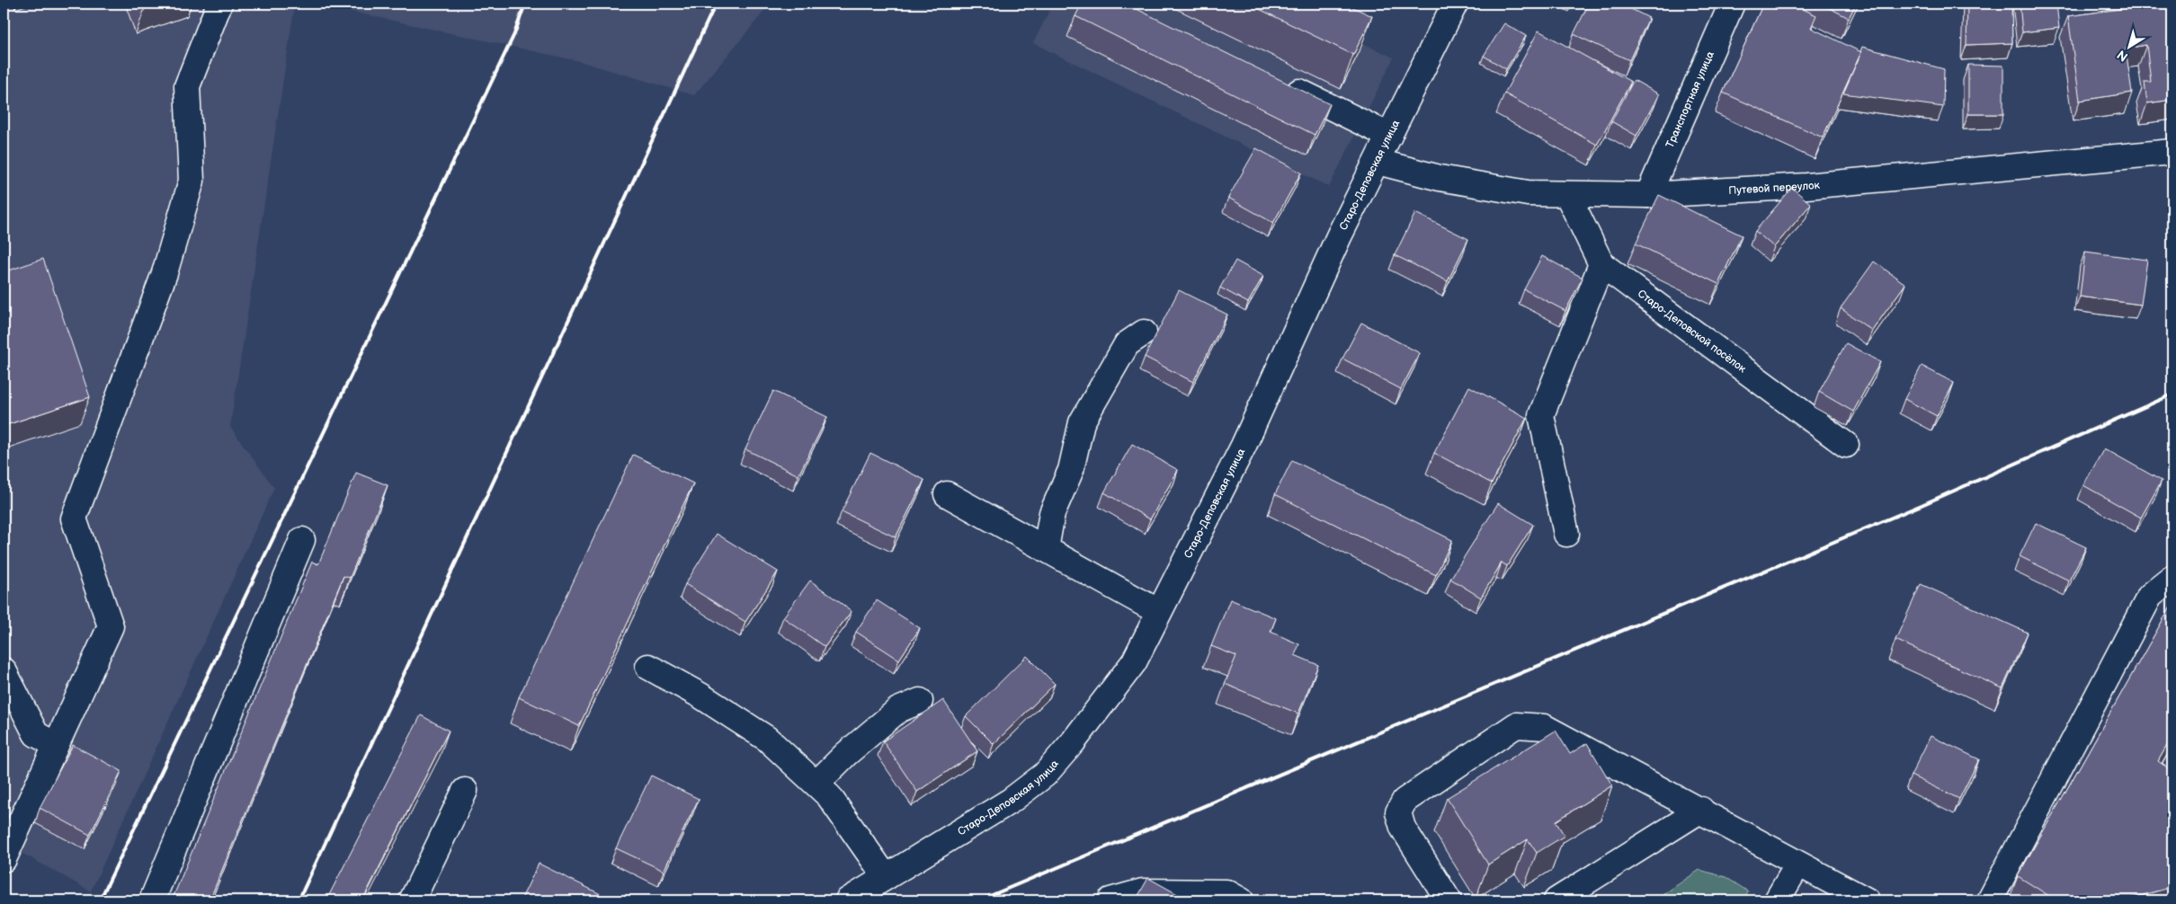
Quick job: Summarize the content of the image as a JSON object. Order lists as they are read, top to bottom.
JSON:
{
  "streets": {
    "street": [
      "Транспортная улица",
      "Старо-Деповская улица",
      "Путевой переулок",
      "Старо-Деповской посёлок"
    ]
  },
  "crossings": [
    ["Транспортная улица", "Путевой переулок"],
    ["Старо-Деповская улица", "Путевой переулок"],
    ["Путевой переулок", "Старо-Деповской посёлок"]
  ],
  "north": "bottom left"
}
